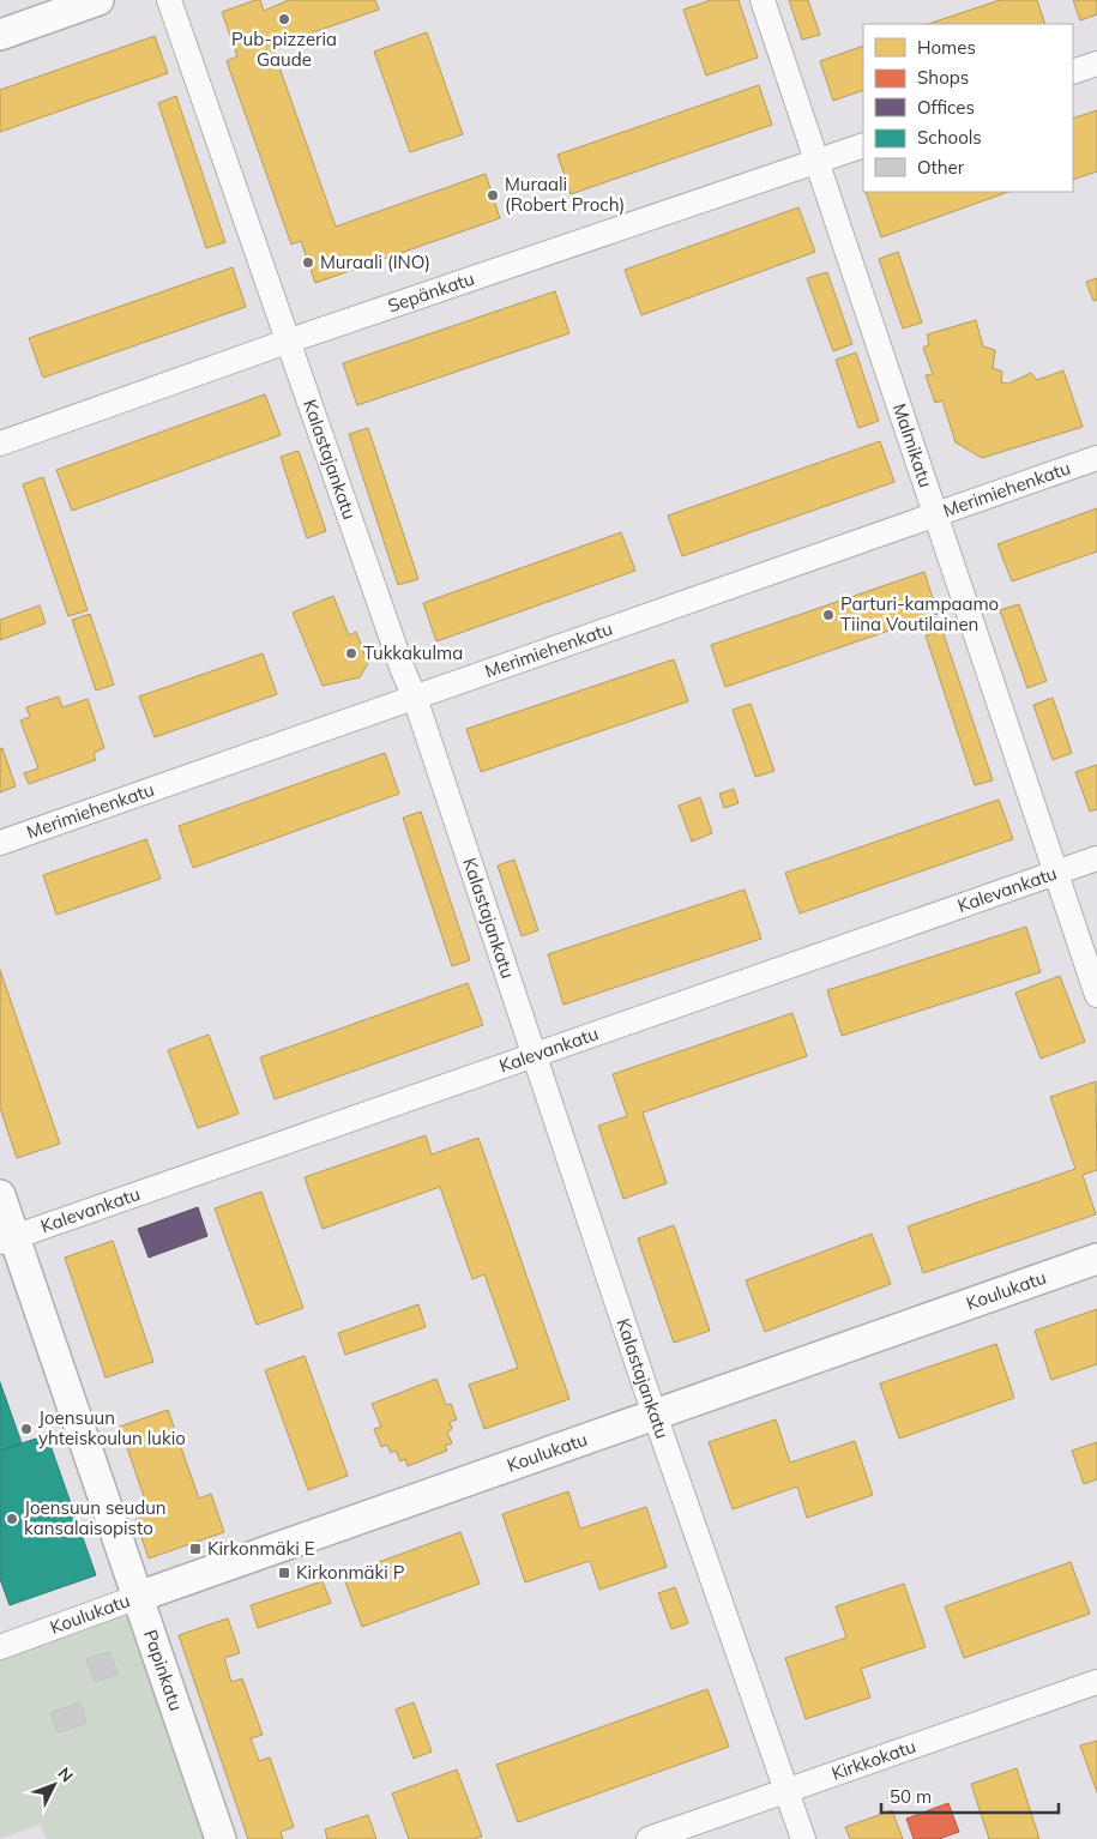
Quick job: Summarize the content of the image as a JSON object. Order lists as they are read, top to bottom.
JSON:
{
  "streets": {
    "street": [
      "Sepänkatu",
      "Malmikatu",
      "Kalastajankatu",
      "Merimiehenkatu",
      "Kalevankatu",
      "Koulukatu",
      "Papinkatu",
      "Kirkkokatu"
    ]
  },
  "crossings": [
    ["Sepänkatu", "Malmikatu"],
    ["Sepänkatu", "Kalastajankatu"],
    ["Malmikatu", "Merimiehenkatu"],
    ["Malmikatu", "Kalevankatu"],
    ["Kalastajankatu", "Merimiehenkatu"],
    ["Kalastajankatu", "Kalevankatu"],
    ["Kalastajankatu", "Koulukatu"],
    ["Kalastajankatu", "Kirkkokatu"],
    ["Kalevankatu", "Papinkatu"],
    ["Koulukatu", "Papinkatu"]
  ],
  "places": {
    "other": [
      "Pub-pizzeria Gaude",
      "Muraali (Robert Proch)",
      "Muraali (INO)",
      "Parturi-kampaamo Tiina Voutilainen",
      "Tukkakulma",
      "Joensuun yhteiskoulun lukio",
      "Joensuun seudun kansalaisopisto"
    ],
    "transit": ["Kirkonmäki E", "Kirkonmäki P"]
  },
  "legend": [
    "Homes",
    "Shops",
    "Offices",
    "Schools",
    "Other"
  ],
  "scale_bar": "50 m",
  "north": "top right"
}
